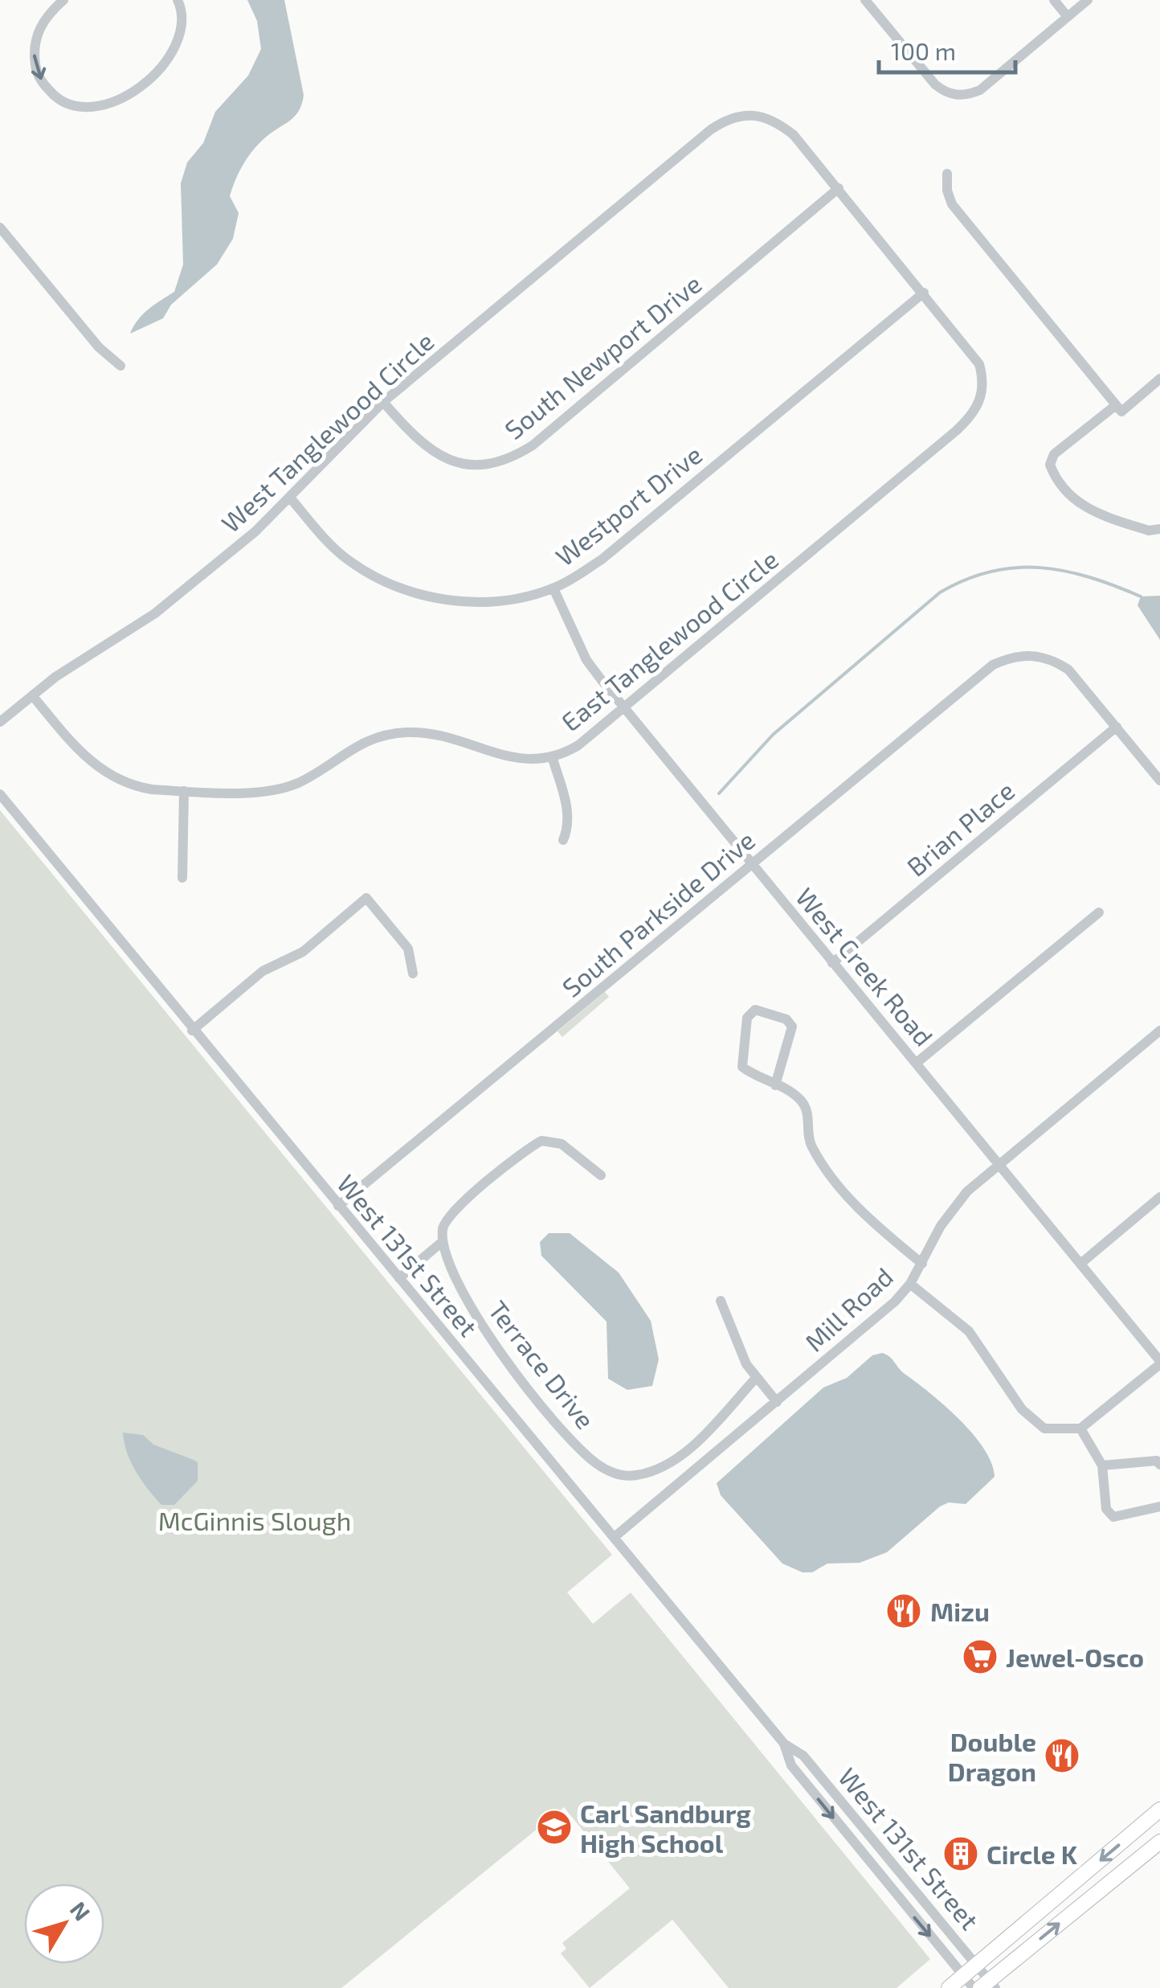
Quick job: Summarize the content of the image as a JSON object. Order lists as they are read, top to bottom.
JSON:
{
  "streets": {
    "street": [
      "South Newport Drive",
      "West Tanglewood Circle",
      "Westport Drive",
      "East Tanglewood Circle",
      "Brian Place",
      "South Parkside Drive",
      "West Creek Road",
      "West 131st Street",
      "Mill Road",
      "Terrace Drive"
    ]
  },
  "crossings": [
    ["South Newport Drive", "West Tanglewood Circle"],
    ["West Tanglewood Circle", "Westport Drive"],
    ["West Tanglewood Circle", "East Tanglewood Circle"],
    ["Westport Drive", "East Tanglewood Circle"],
    ["Westport Drive", "West Creek Road"],
    ["East Tanglewood Circle", "West Creek Road"],
    ["Brian Place", "South Parkside Drive"],
    ["Brian Place", "West Creek Road"],
    ["South Parkside Drive", "West Creek Road"],
    ["South Parkside Drive", "West 131st Street"],
    ["West Creek Road", "Mill Road"],
    ["West 131st Street", "Mill Road"]
  ],
  "parks": ["McGinnis Slough"],
  "places": {
    "restaurant": ["Mizu", "Double Dragon"],
    "supermarket": ["Jewel-Osco"],
    "school or university": ["Carl Sandburg High School"],
    "building": ["Circle K"]
  },
  "scale_bar": "100 m",
  "north": "top right"
}
